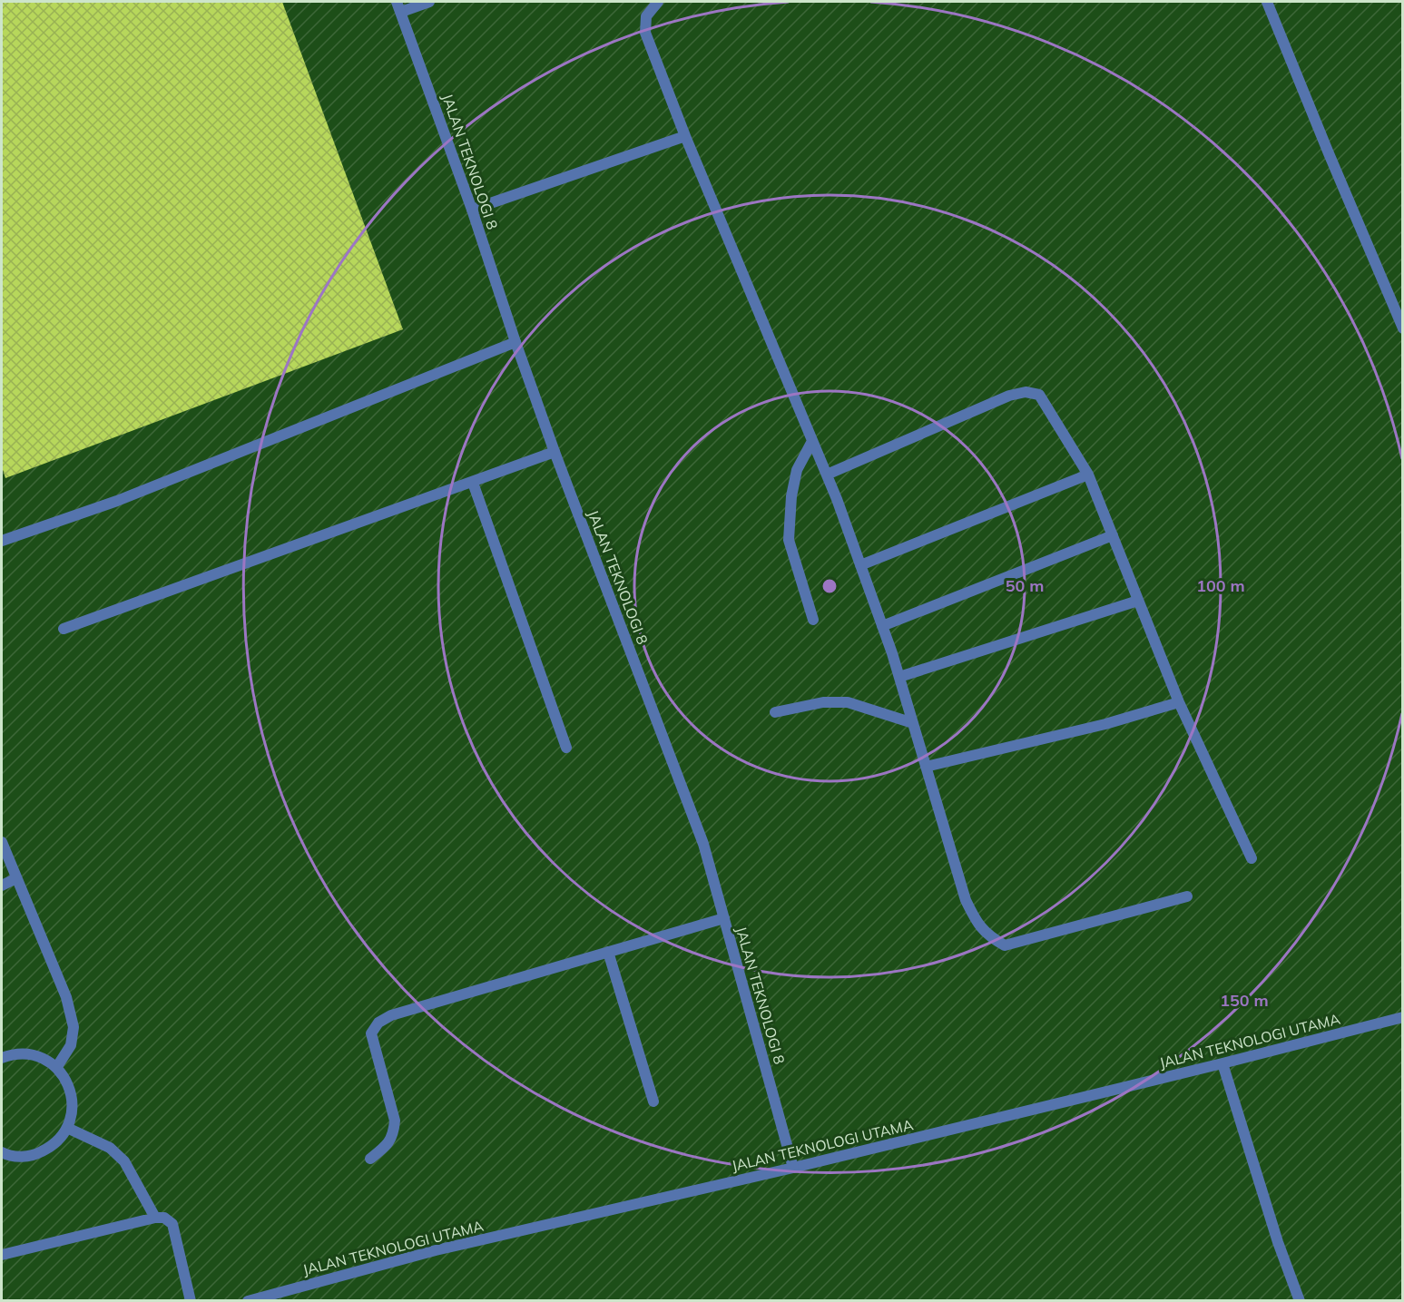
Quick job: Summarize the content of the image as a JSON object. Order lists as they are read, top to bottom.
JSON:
{
  "streets": {
    "street": ["JALAN TEKNOLOGI 8", "JALAN TEKNOLOGI UTAMA"]
  },
  "crossings": [
    ["JALAN TEKNOLOGI 8", "JALAN TEKNOLOGI UTAMA"]
  ],
  "rings": ["50 m", "100 m", "150 m"]
}
